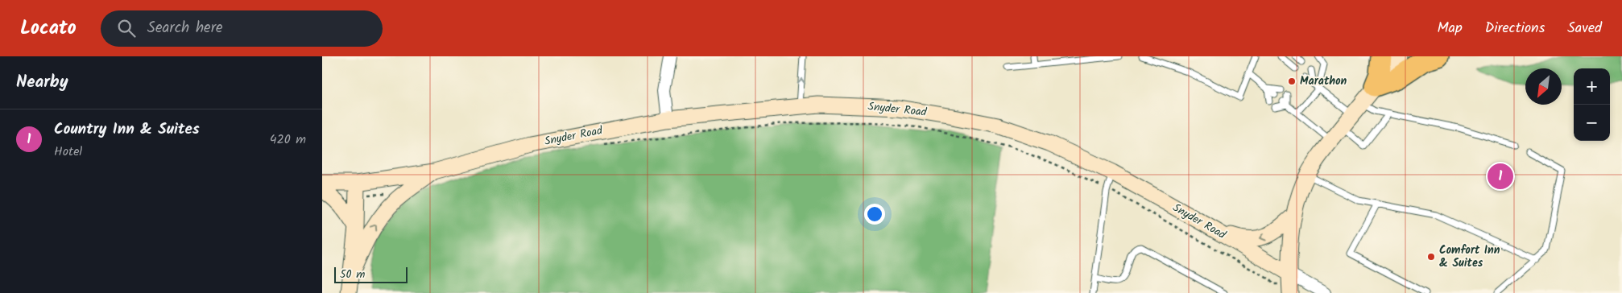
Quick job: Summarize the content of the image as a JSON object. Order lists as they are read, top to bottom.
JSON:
{
  "streets": {
    "street": ["Snyder Road"]
  },
  "places": ["Marathon", "Comfort Inn & Suites"],
  "scale_bar": "50 m",
  "north": "bottom left",
  "page": {
    "header": "Locato",
    "search": "Search here",
    "nav": ["Map", "Directions", "Saved"],
    "heading": "Nearby",
    "map_buttons": ["+", "−"],
    "list": [
      {
        "mark": "1",
        "name": "Country Inn & Suites",
        "note": "Hotel",
        "value": "420 m"
      }
    ],
    "pins": "1",
    "scale": "50 m"
  }
}
